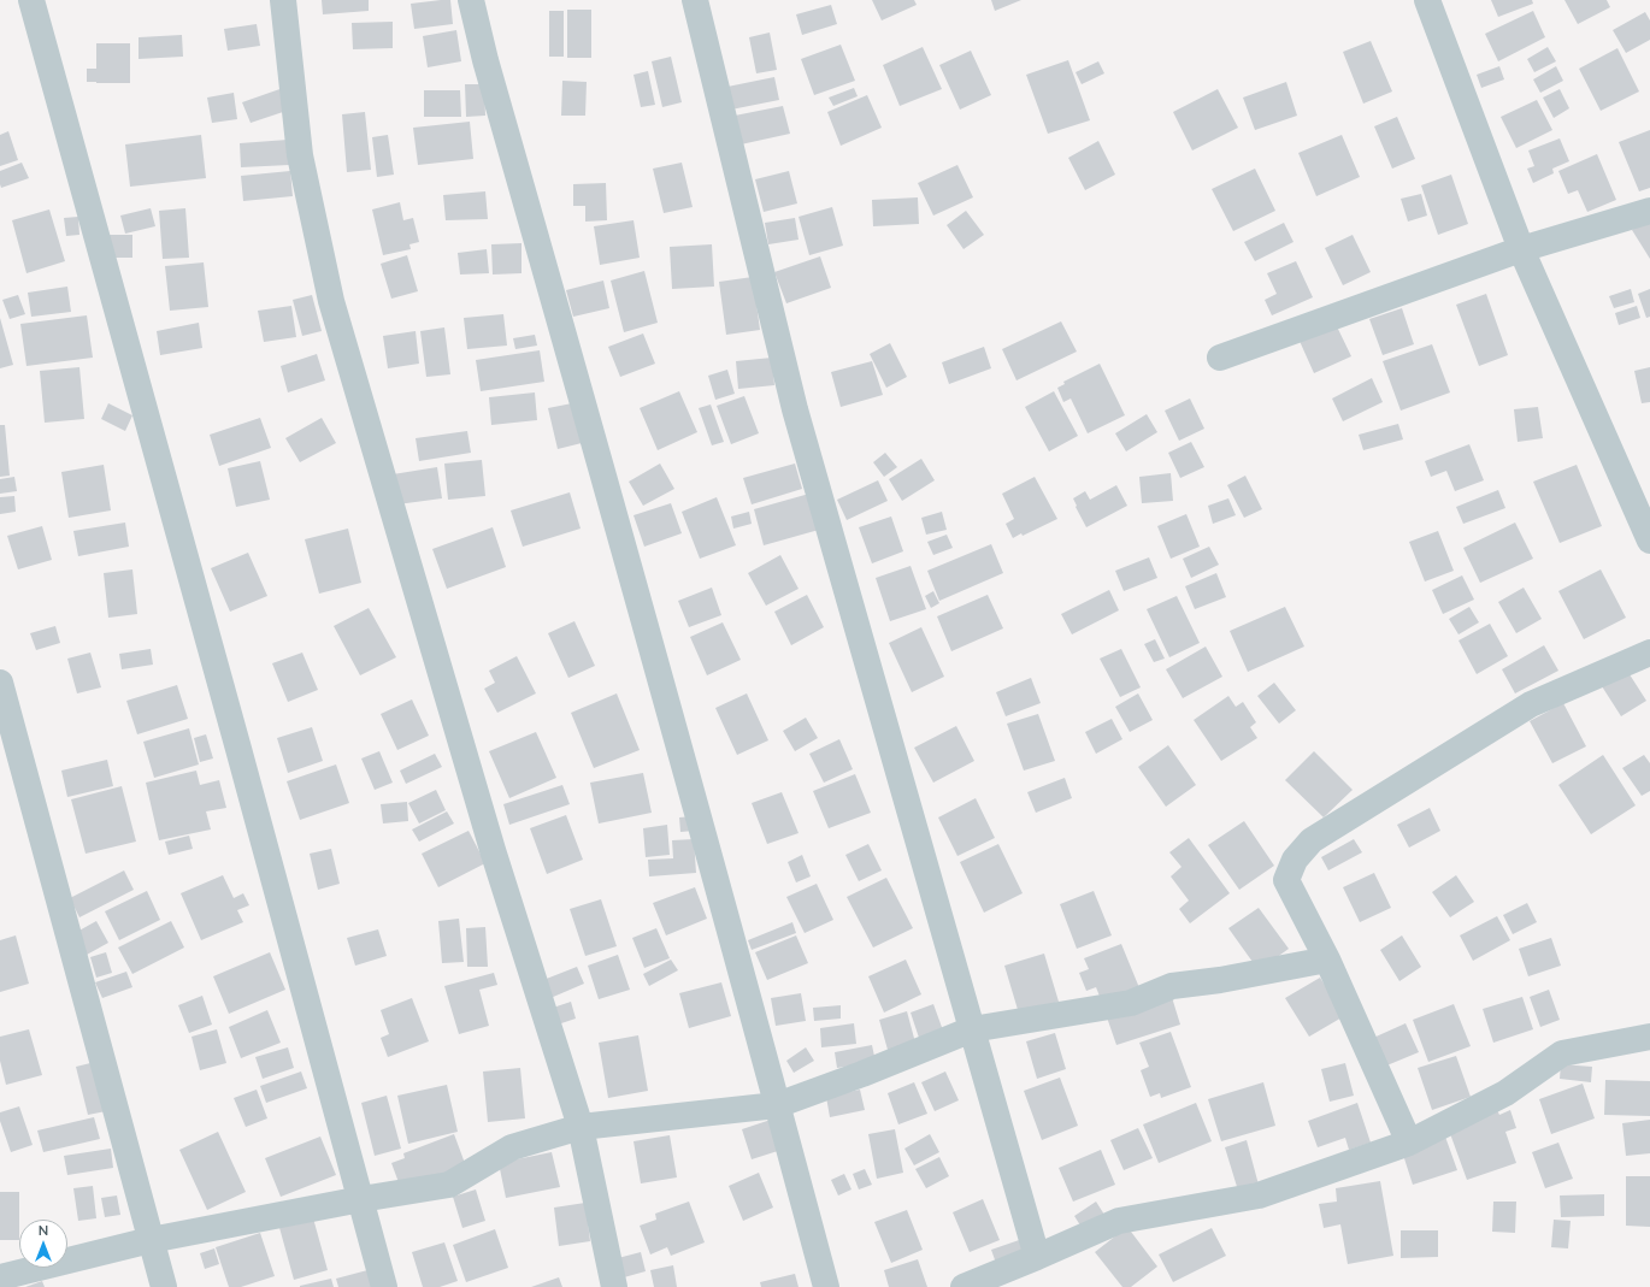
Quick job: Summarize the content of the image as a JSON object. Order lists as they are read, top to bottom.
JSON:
{
  "north": "top"
}
